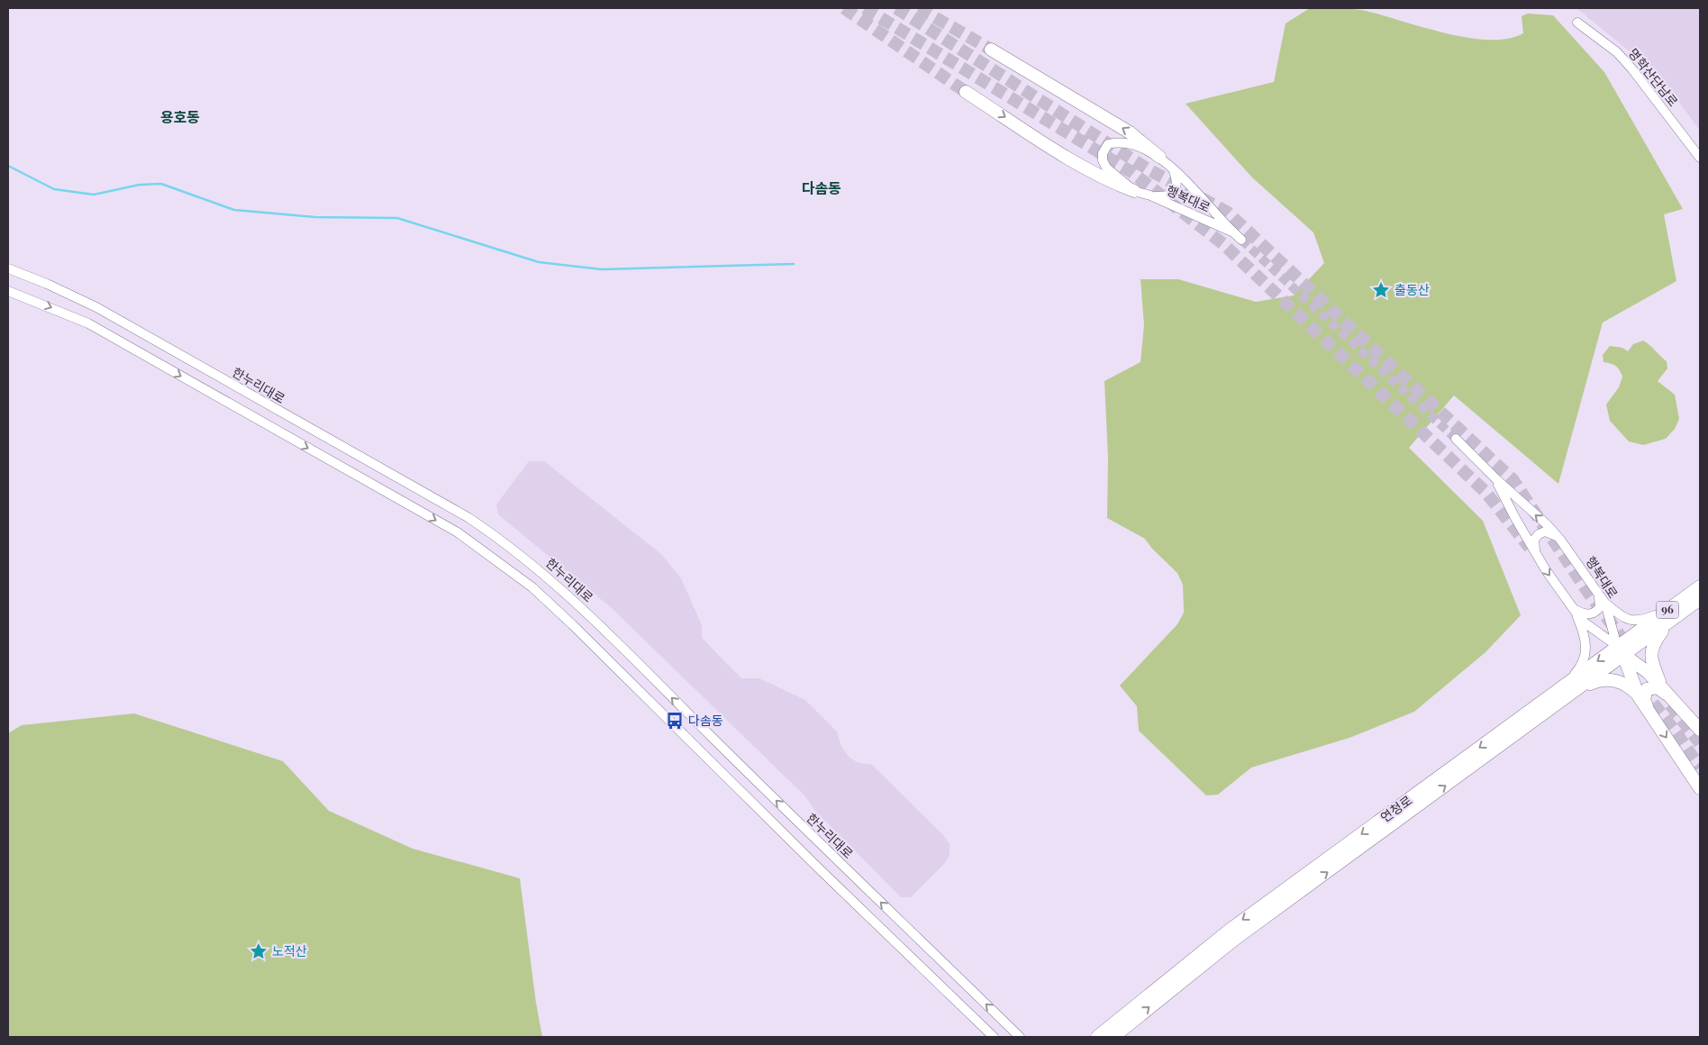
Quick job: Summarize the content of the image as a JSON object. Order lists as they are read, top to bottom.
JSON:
{
  "streets": {
    "highway": ["96", "연청로"],
    "street": ["명학산단남로", "행복대로", "한누리대로"]
  },
  "crossings": [
    ["행복대로", "연청로"]
  ],
  "districts": ["용호동", "다솜동"],
  "places": {
    "place": ["출동산", "노적산"],
    "bus stop": ["다솜동"]
  }
}
